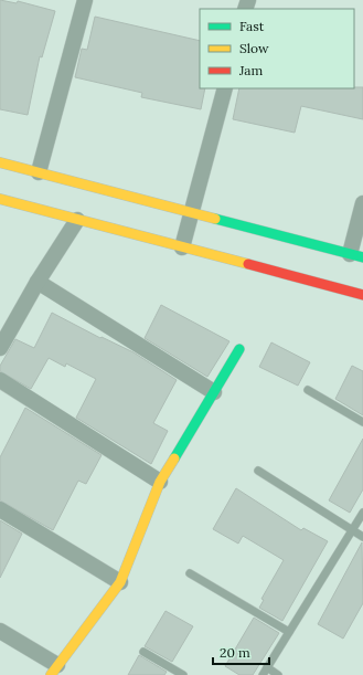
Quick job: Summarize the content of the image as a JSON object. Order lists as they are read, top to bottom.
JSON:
{
  "legend": ["Fast", "Slow", "Jam"],
  "scale_bar": "20 m"
}
